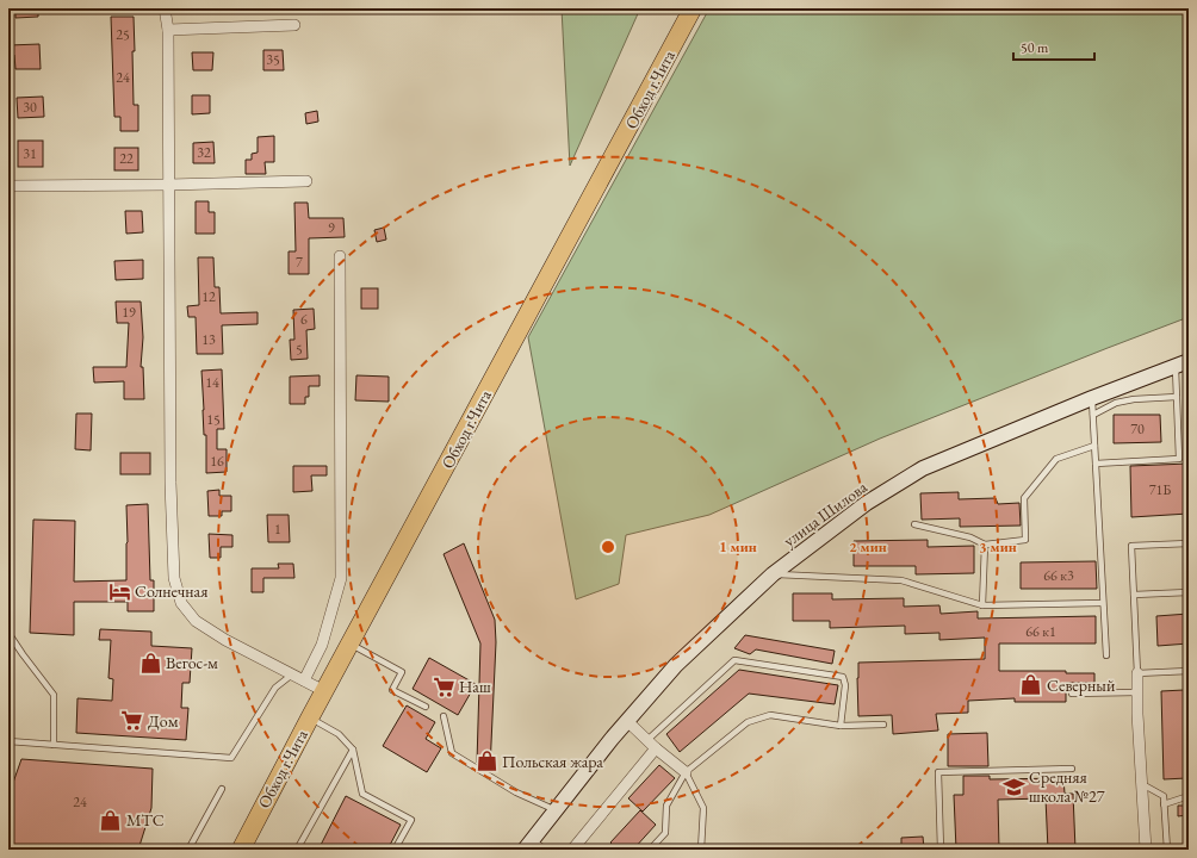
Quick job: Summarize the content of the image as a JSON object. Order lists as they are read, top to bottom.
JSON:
{
  "streets": {
    "highway": ["Обход г.Чита"],
    "main road": ["улица Шилова"]
  },
  "places": {
    "hotel": ["Солнечная"],
    "shop": [
      "Вегос-м",
      "Северный",
      "Польская жара",
      "МТС"
    ],
    "supermarket": ["Наш", "Дом"],
    "school or university": ["Средняя школа №27"]
  },
  "house_numbers": [
    "25",
    "35",
    "24",
    "30",
    "32",
    "31",
    "22",
    "9",
    "7",
    "12",
    "19",
    "6",
    "13",
    "5",
    "14",
    "15",
    "70",
    "16",
    "71Б",
    "1",
    "66 к3",
    "66 к1",
    "24"
  ],
  "scale_bar": "50 m",
  "rings": ["1 мин", "2 мин", "3 мин"]
}
